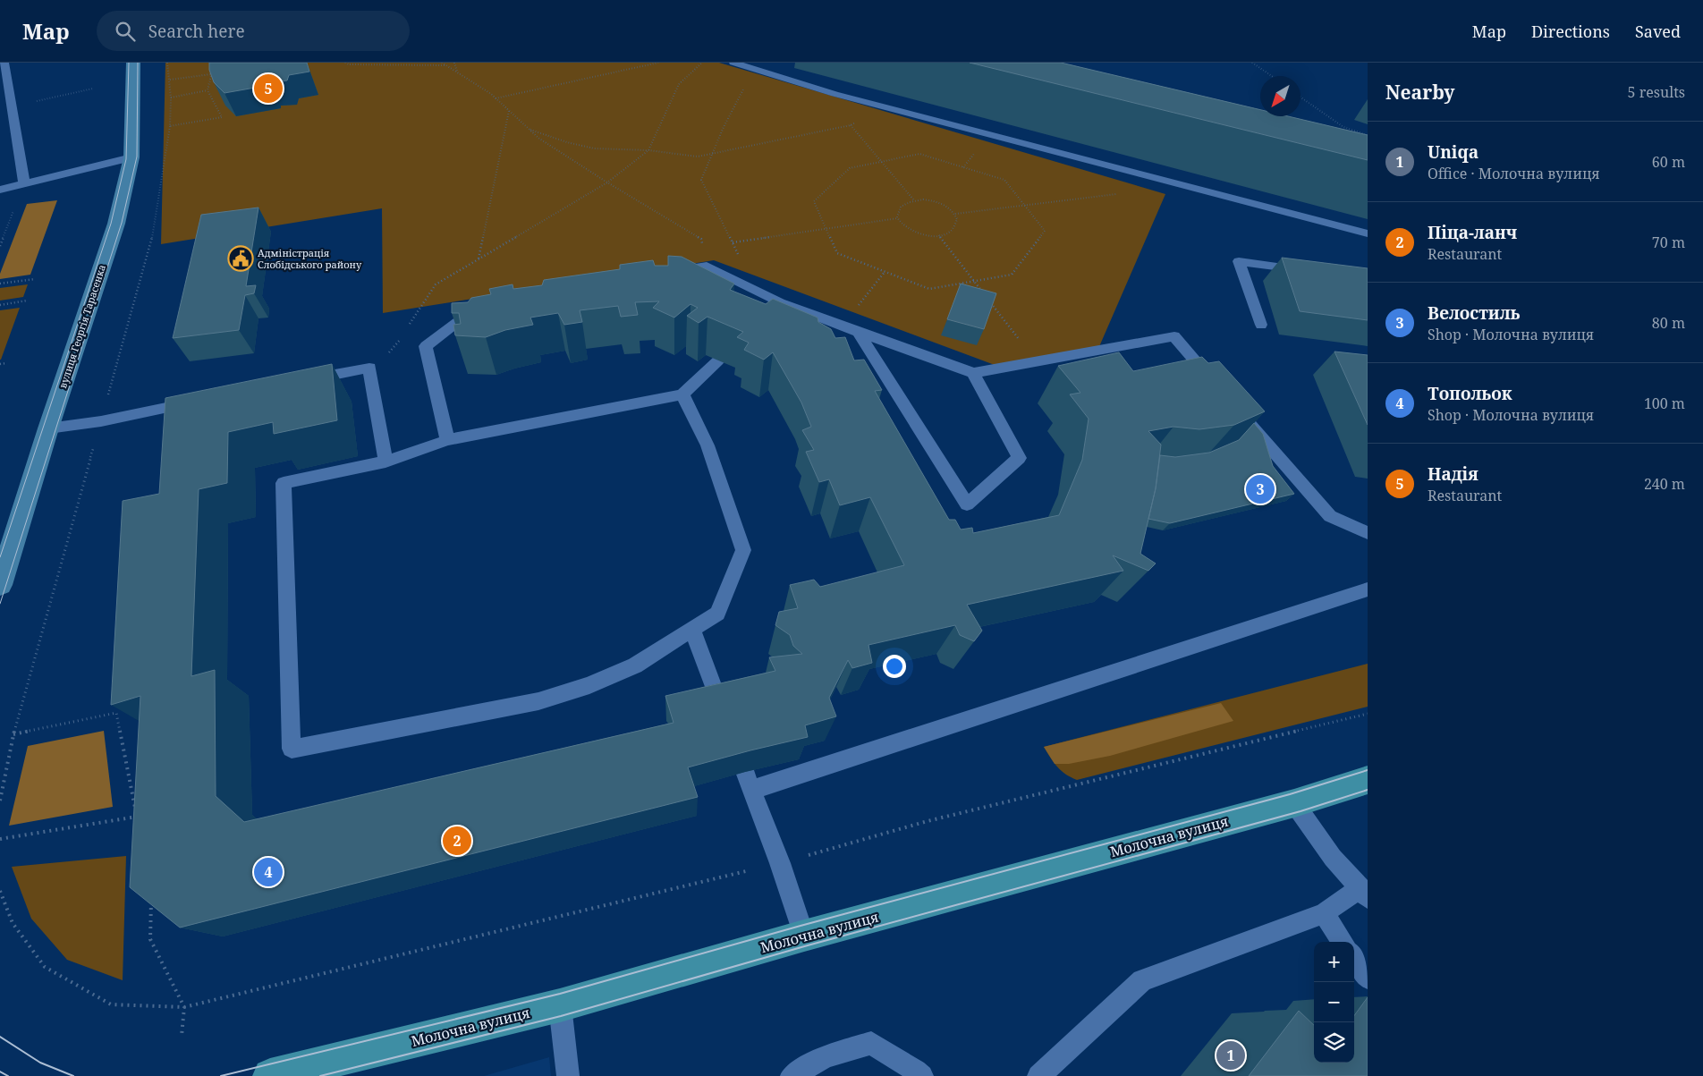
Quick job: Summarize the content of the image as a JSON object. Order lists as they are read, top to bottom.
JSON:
{
  "streets": {
    "main road": ["вулиця Георгія Тарасенка", "Молочна вулиця"]
  },
  "places": {
    "public building": ["Адміністрація Слобідського району"]
  },
  "north": "bottom left",
  "page": {
    "header": "Map",
    "search": "Search here",
    "nav": ["Map", "Directions", "Saved"],
    "heading": ["Nearby", "5 results"],
    "pins": [
      "5",
      "3",
      "2",
      "4",
      "1"
    ],
    "list": [
      {
        "mark": "1",
        "name": "Uniqa",
        "note": "Office · Молочна вулиця",
        "value": "60 m"
      },
      {
        "mark": "2",
        "name": "Піца-ланч",
        "note": "Restaurant",
        "value": "70 m"
      },
      {
        "mark": "3",
        "name": "Велостиль",
        "note": "Shop · Молочна вулиця",
        "value": "80 m"
      },
      {
        "mark": "4",
        "name": "Топольок",
        "note": "Shop · Молочна вулиця",
        "value": "100 m"
      },
      {
        "mark": "5",
        "name": "Надія",
        "note": "Restaurant",
        "value": "240 m"
      }
    ],
    "map_buttons": ["+", "−"]
  }
}
